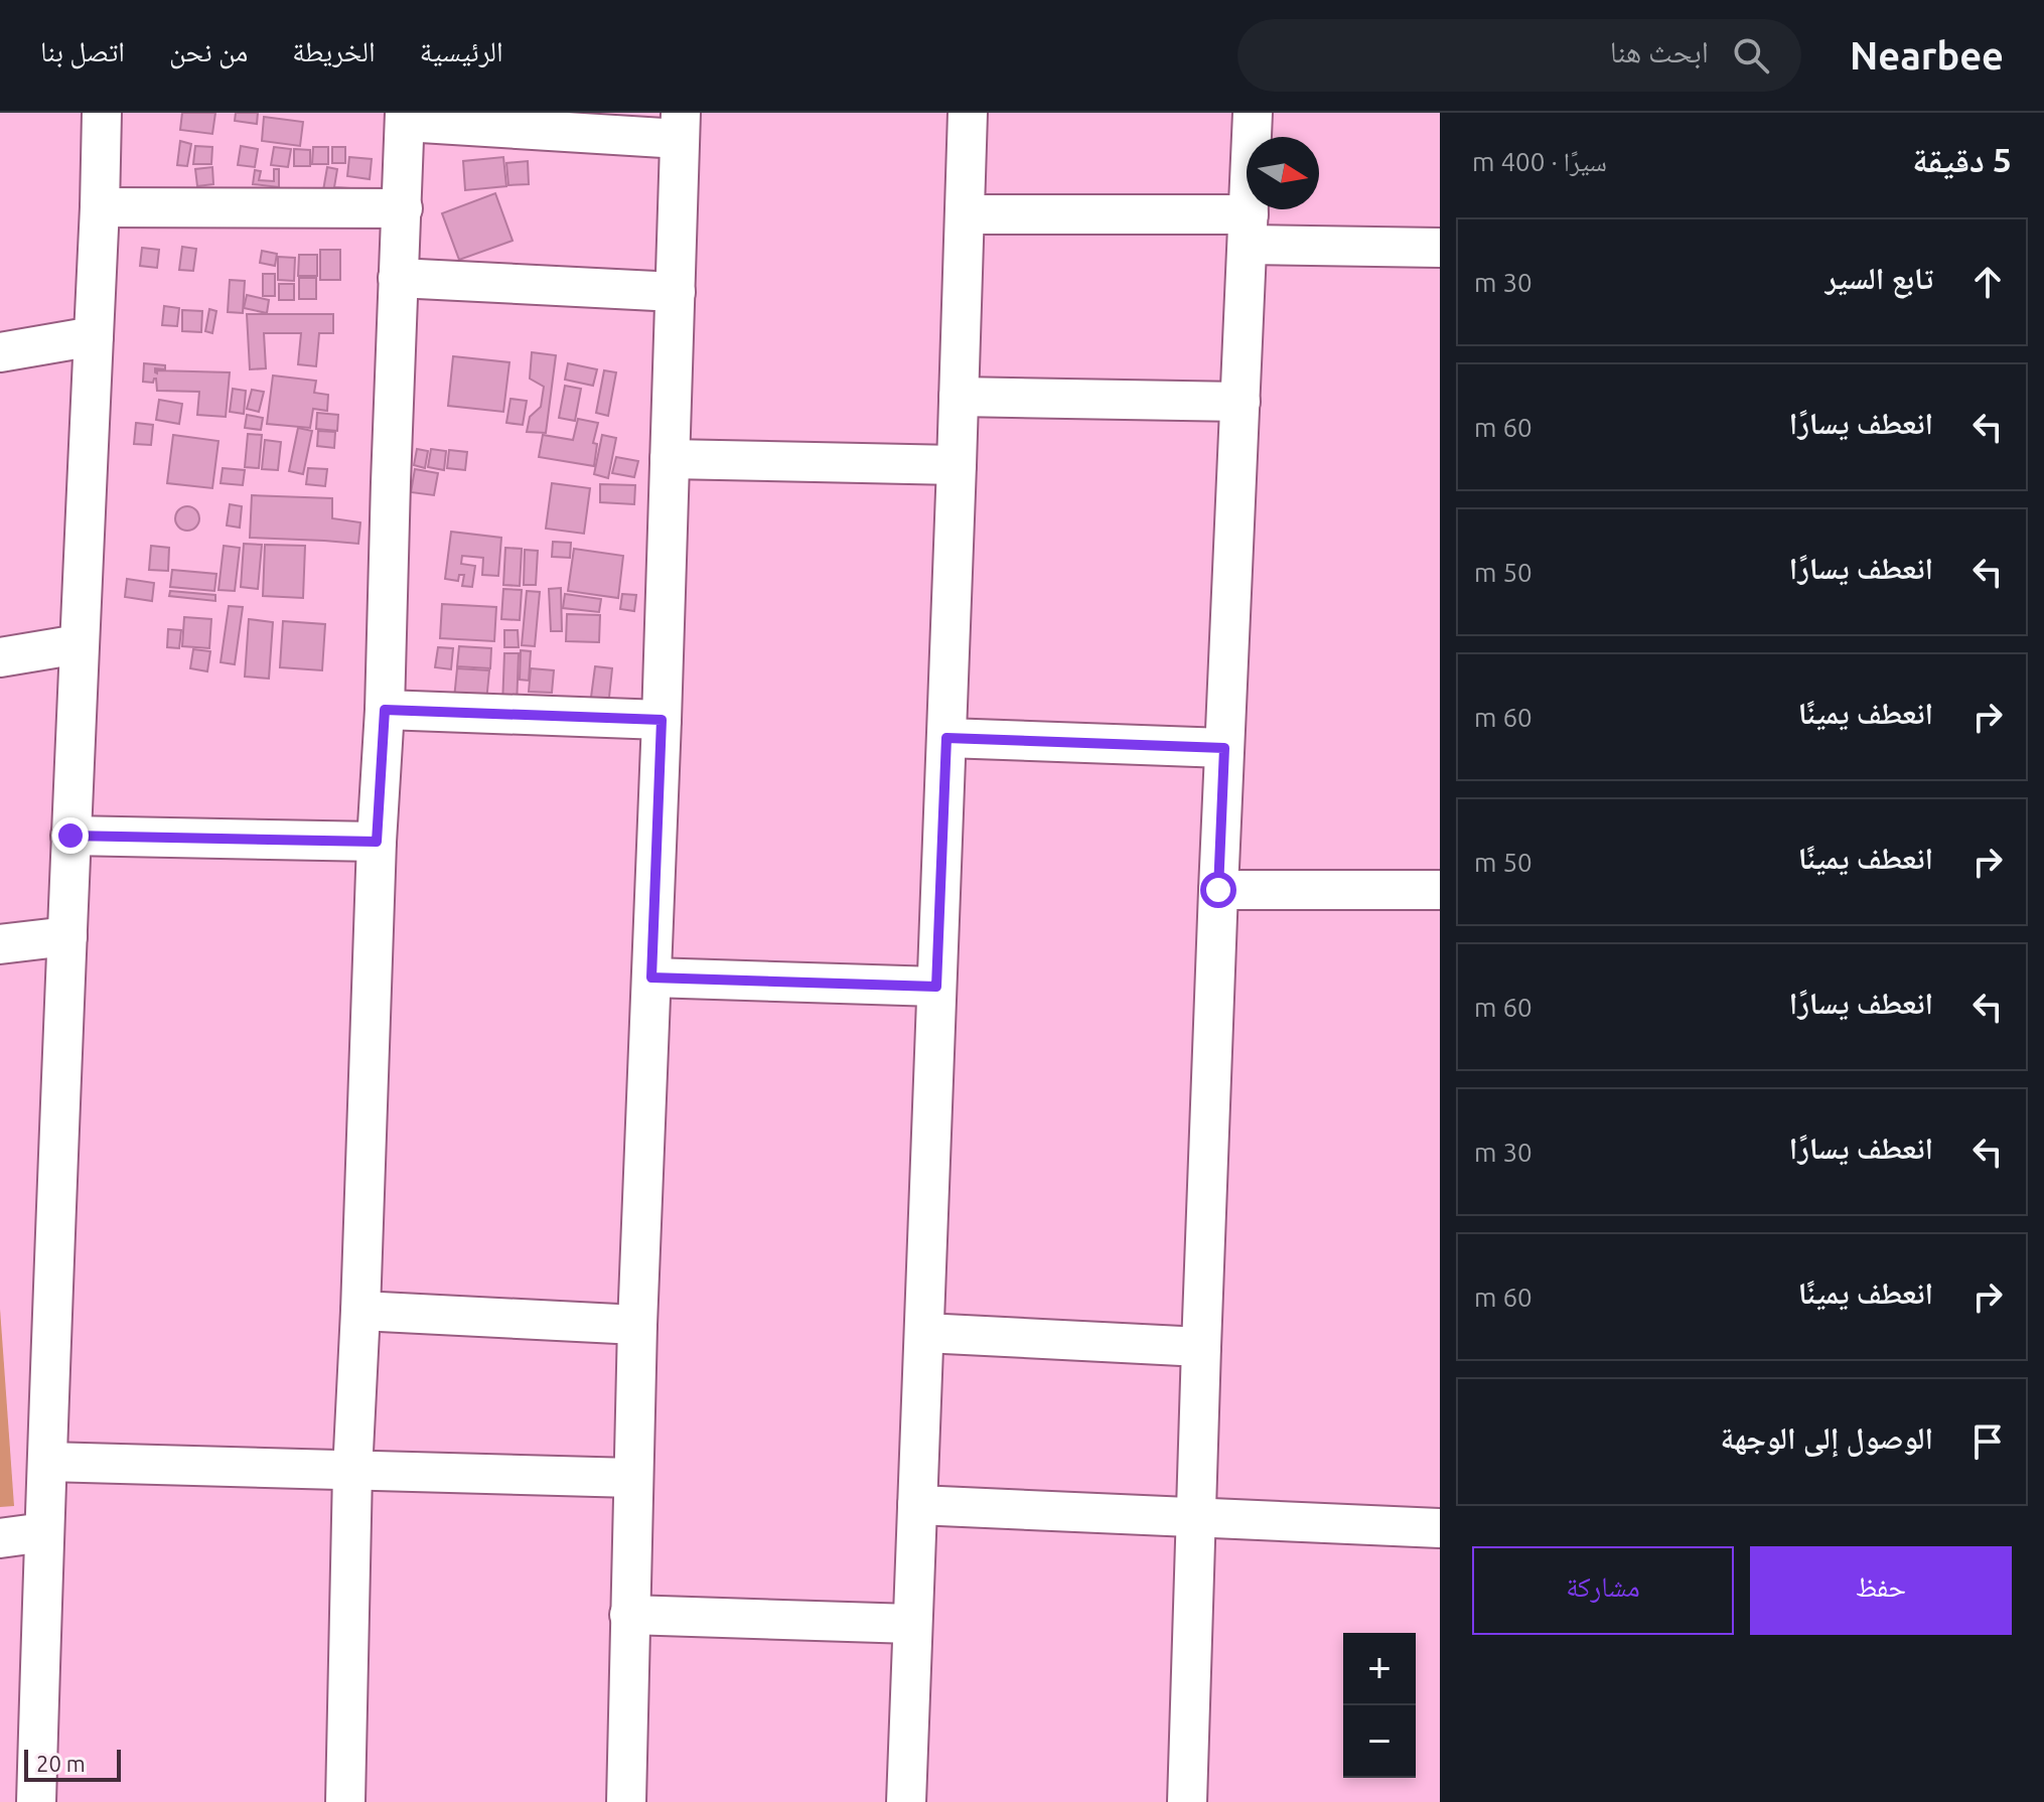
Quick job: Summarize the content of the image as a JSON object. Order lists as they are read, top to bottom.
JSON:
{
  "scale_bar": "20 m",
  "north": "right",
  "page": {
    "header": "Nearbee",
    "search": "ابحث هنا",
    "nav": [
      "الرئيسية",
      "الخريطة",
      "من نحن",
      "اتصل بنا"
    ],
    "heading": ["5 دقيقة", "سيرًا · 400 m"],
    "list": [
      ["تابع السير", "30 m"],
      ["انعطف يسارًا", "60 m"],
      ["انعطف يسارًا", "50 m"],
      ["انعطف يمينًا", "60 m"],
      ["انعطف يمينًا", "50 m"],
      ["انعطف يسارًا", "60 m"],
      ["انعطف يسارًا", "30 m"],
      ["انعطف يمينًا", "60 m"],
      "الوصول إلى الوجهة"
    ],
    "buttons": ["حفظ", "مشاركة"],
    "map_buttons": ["+", "−"],
    "scale": "20 m"
  }
}
